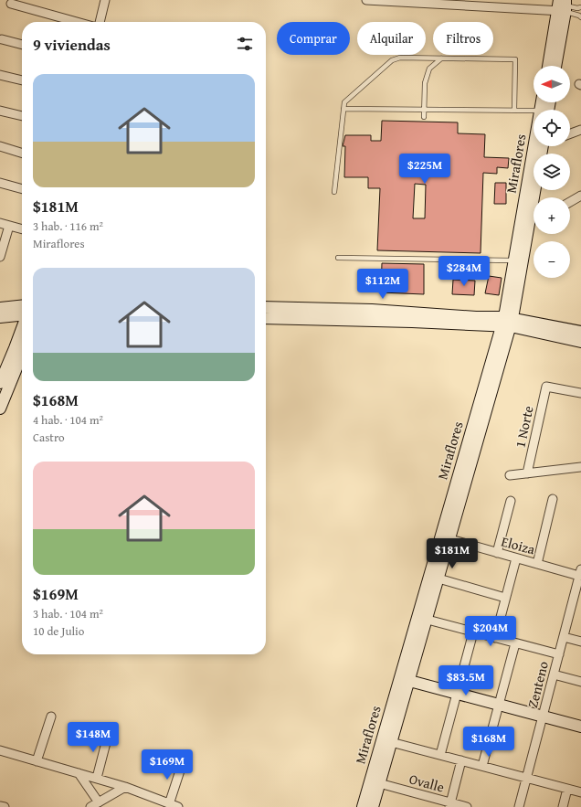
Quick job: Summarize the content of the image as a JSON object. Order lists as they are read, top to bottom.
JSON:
{
  "streets": {
    "main road": ["Miraflores"],
    "street": [
      "1 Norte",
      "Eloiza",
      "Zenteno",
      "Ovalle"
    ]
  },
  "crossings": [
    ["Miraflores", "Eloiza"],
    ["Miraflores", "Ovalle"],
    ["Eloiza", "Zenteno"]
  ],
  "north": "left",
  "page": {
    "chip": ["Comprar", "Alquilar", "Filtros"],
    "heading": "9 viviendas",
    "map_buttons": ["+", "−"],
    "list": [
      {
        "name": "$181M",
        "note": "3 hab. · 116 m² · Miraflores"
      },
      {
        "name": "$168M",
        "note": "4 hab. · 104 m² · Castro"
      },
      {
        "name": "$169M",
        "note": "3 hab. · 104 m² · 10 de Julio"
      }
    ],
    "price": [
      "$225M",
      "$284M",
      "$112M",
      "$181M",
      "$204M",
      "$83.5M",
      "$148M",
      "$168M",
      "$169M"
    ]
  }
}
